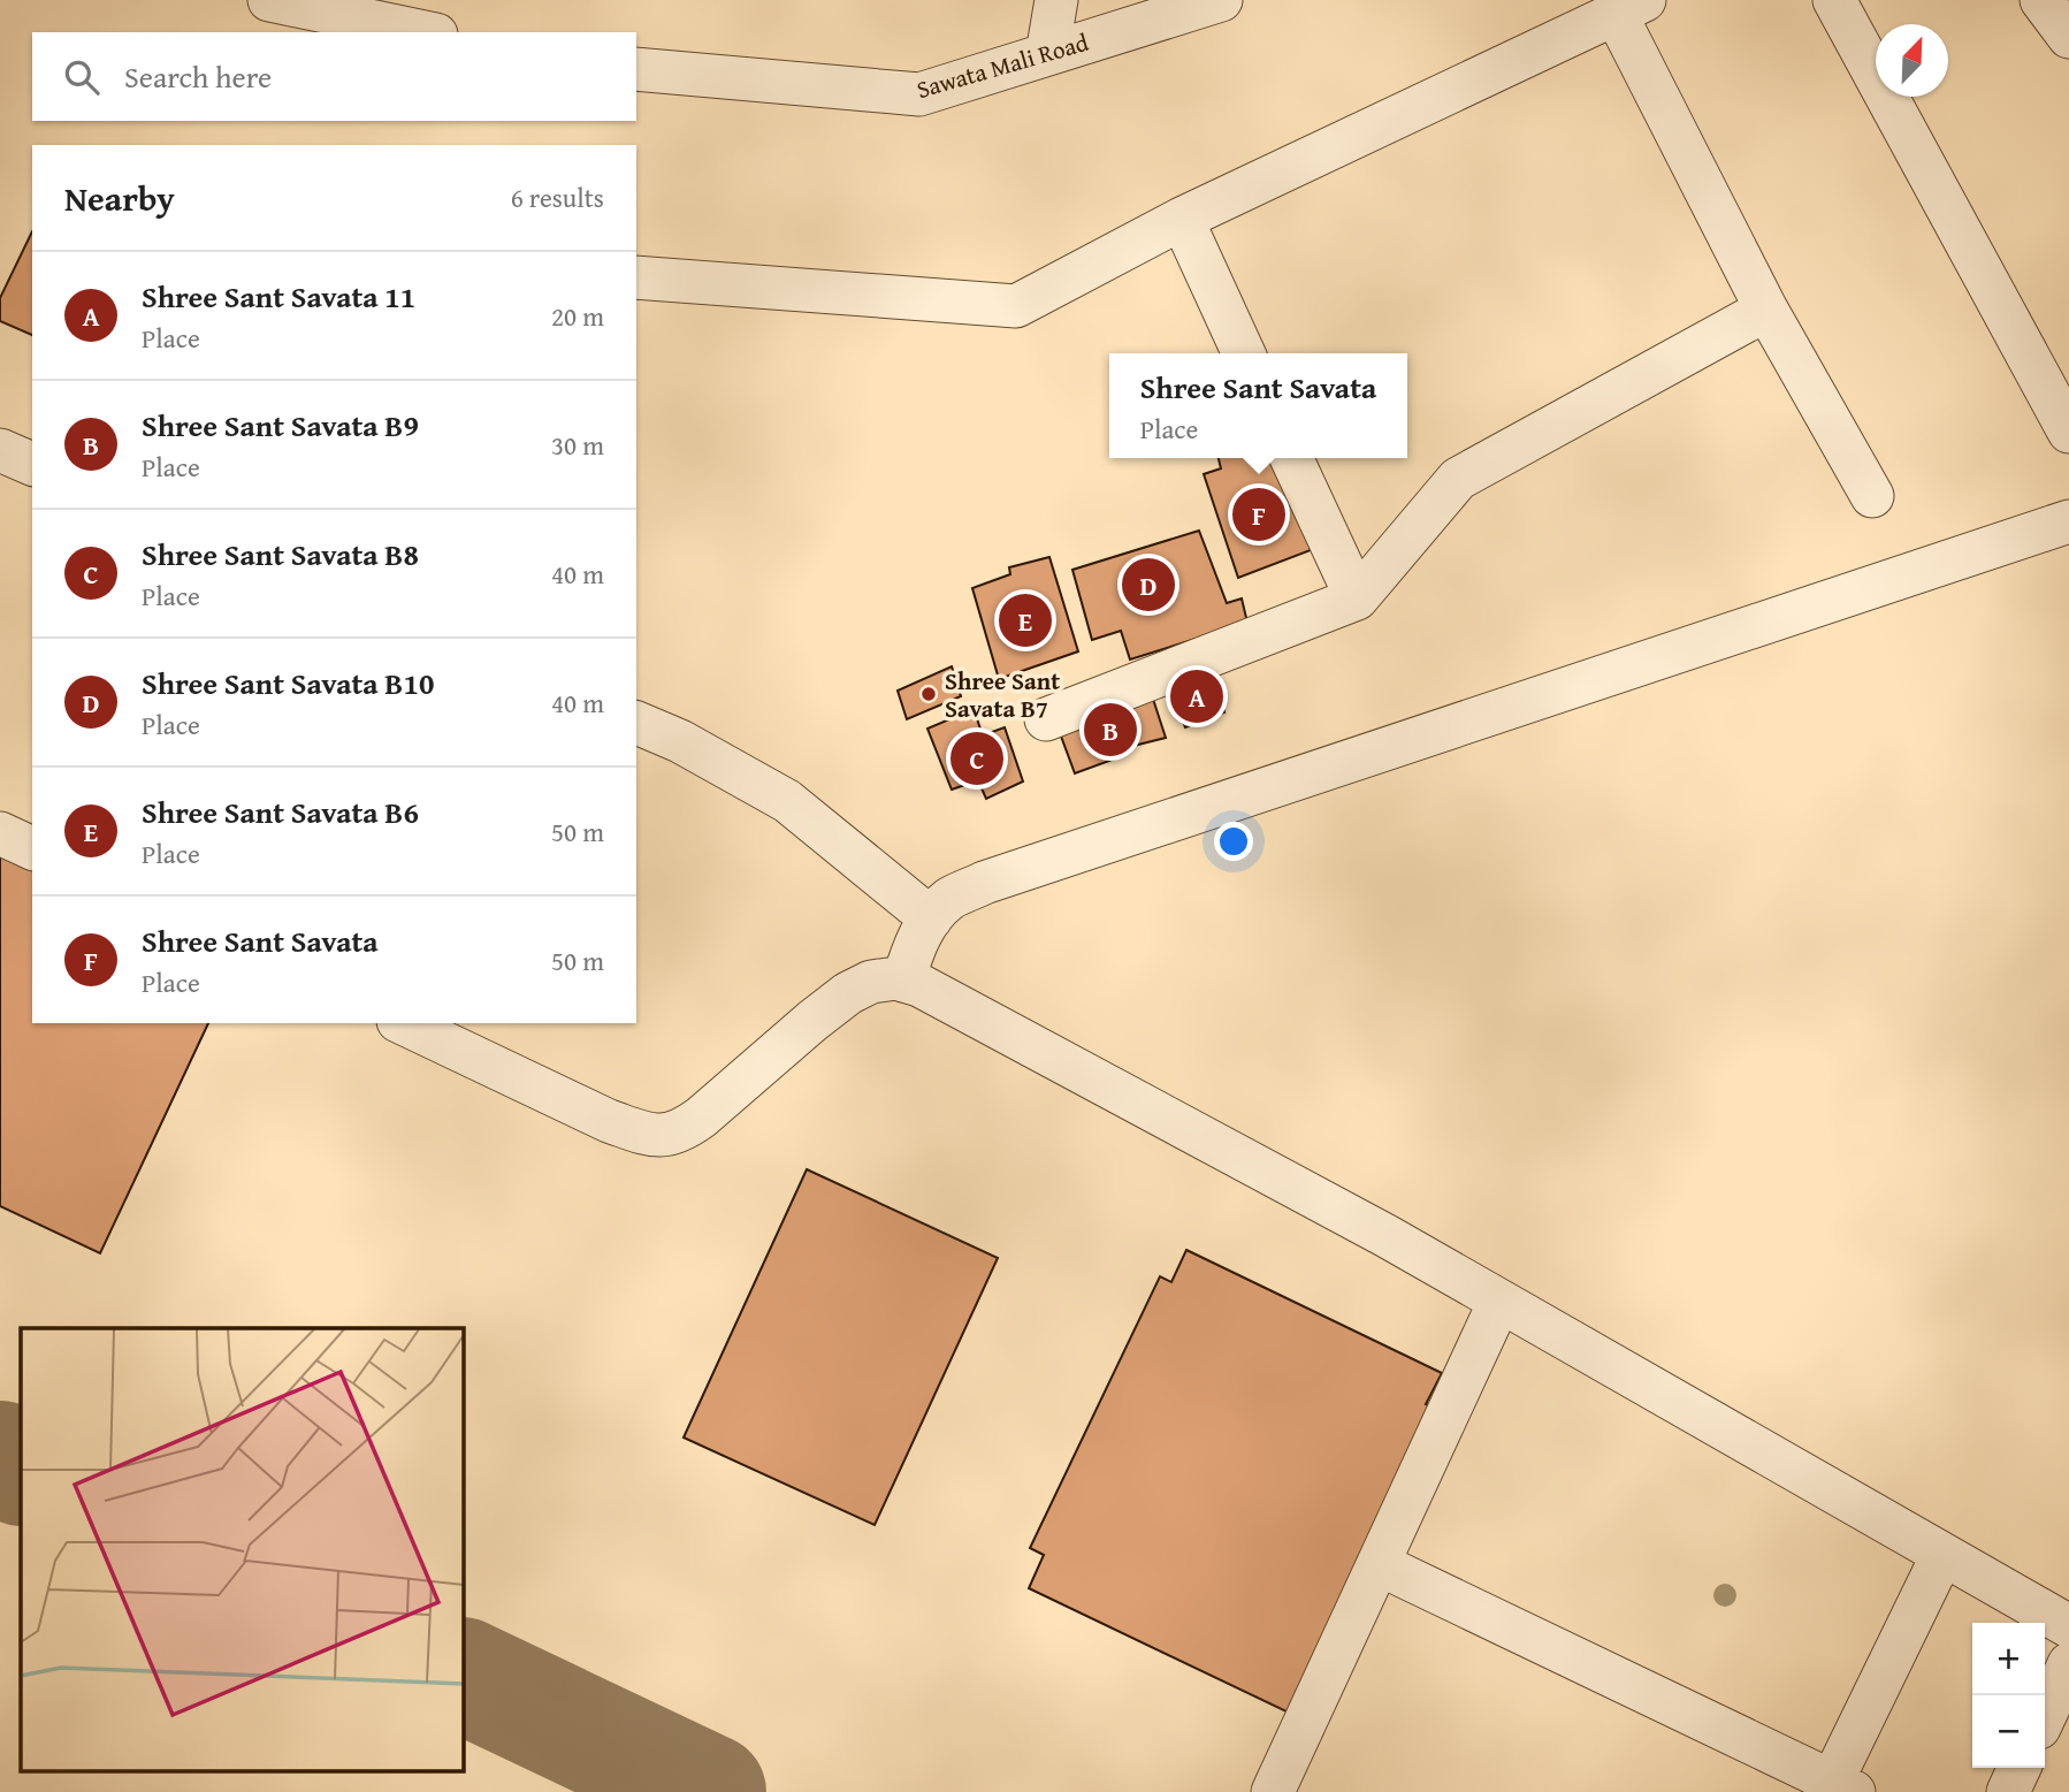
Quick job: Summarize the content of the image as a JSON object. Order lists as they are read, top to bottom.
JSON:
{
  "streets": {
    "street": ["Sawata Mali Road"]
  },
  "places": ["Shree Sant Savata B7"],
  "north": "top right",
  "page": {
    "search": "Search here",
    "heading": ["Nearby", "6 results"],
    "list": [
      {
        "mark": "A",
        "name": "Shree Sant Savata 11",
        "note": "Place",
        "value": "20 m"
      },
      {
        "mark": "B",
        "name": "Shree Sant Savata B9",
        "note": "Place",
        "value": "30 m"
      },
      {
        "mark": "C",
        "name": "Shree Sant Savata B8",
        "note": "Place",
        "value": "40 m"
      },
      {
        "mark": "D",
        "name": "Shree Sant Savata B10",
        "note": "Place",
        "value": "40 m"
      },
      {
        "mark": "E",
        "name": "Shree Sant Savata B6",
        "note": "Place",
        "value": "50 m"
      },
      {
        "mark": "F",
        "name": "Shree Sant Savata",
        "note": "Place",
        "value": "50 m"
      }
    ],
    "popup": ["Shree Sant Savata", "Place"],
    "pins": [
      "F",
      "D",
      "E",
      "A",
      "B",
      "C"
    ],
    "map_buttons": ["+", "−"]
  }
}
